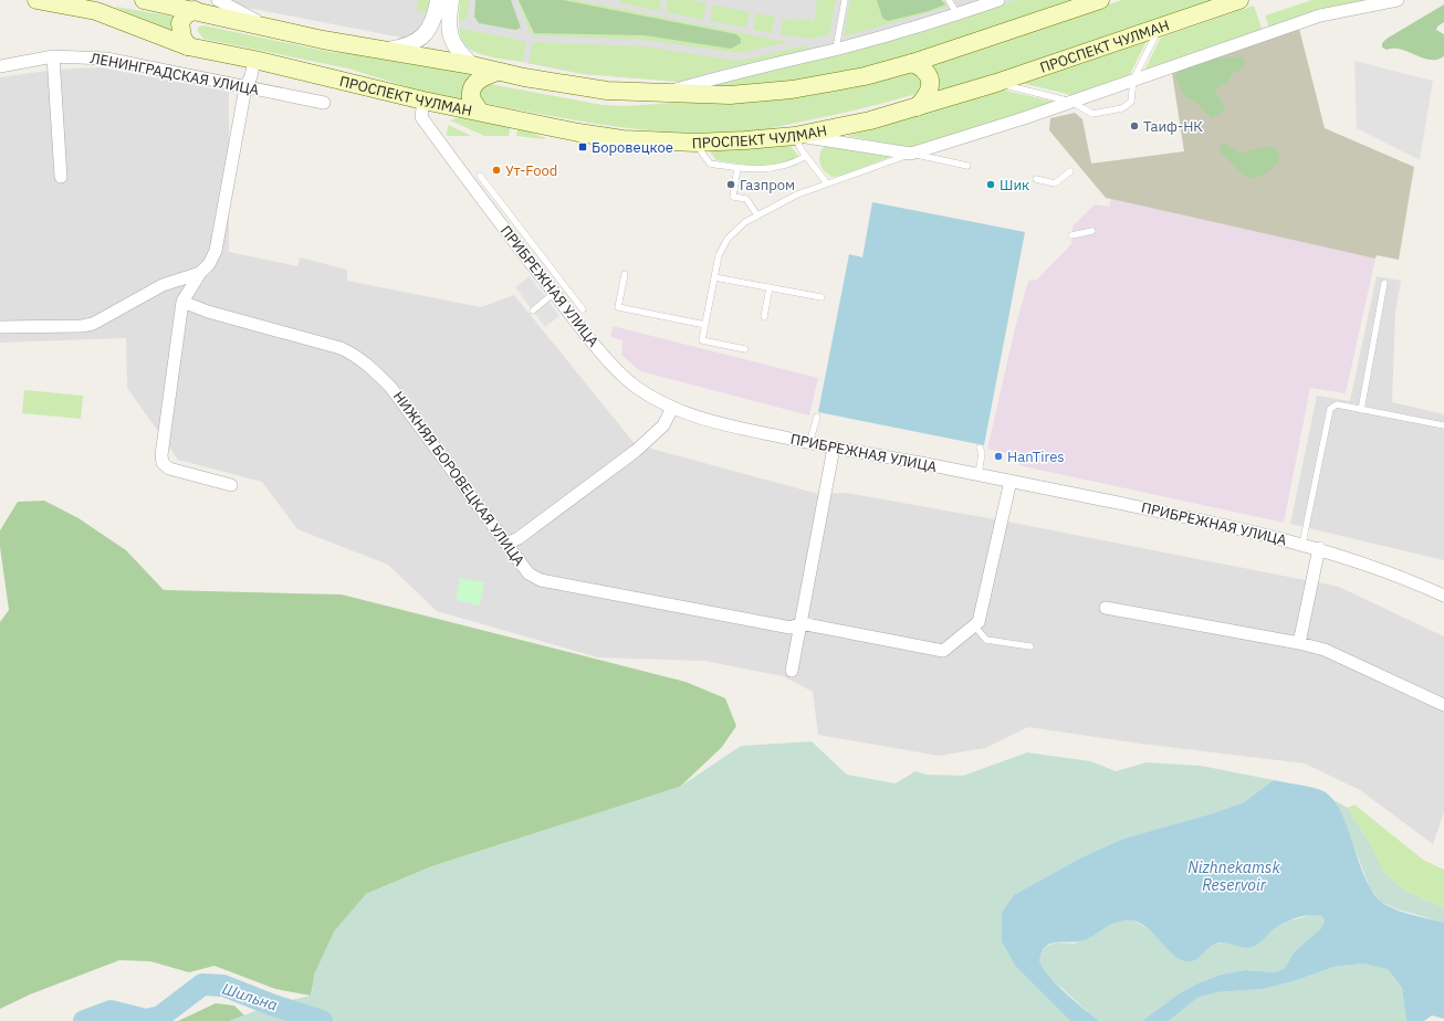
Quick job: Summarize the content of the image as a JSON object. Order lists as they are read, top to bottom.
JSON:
{
  "streets": {
    "main road": ["ПРОСПЕКТ ЧУЛМАН"],
    "street": ["ЛЕНИНГРАДСКАЯ УЛИЦА", "ПРИБРЕЖНАЯ УЛИЦА", "НИЖНЯЯ БОРОВЕЦКАЯ УЛИЦА"]
  },
  "crossings": [
    ["ПРОСПЕКТ ЧУЛМАН", "ПРИБРЕЖНАЯ УЛИЦА"]
  ],
  "water": ["Nizhnekamsk Reservoir", "Шильна"],
  "places": {
    "other": [
      "Таиф-НК",
      "Ут-Food",
      "Газпром",
      "Шик",
      "HanTires"
    ],
    "transit": ["Боровецкое"]
  }
}
